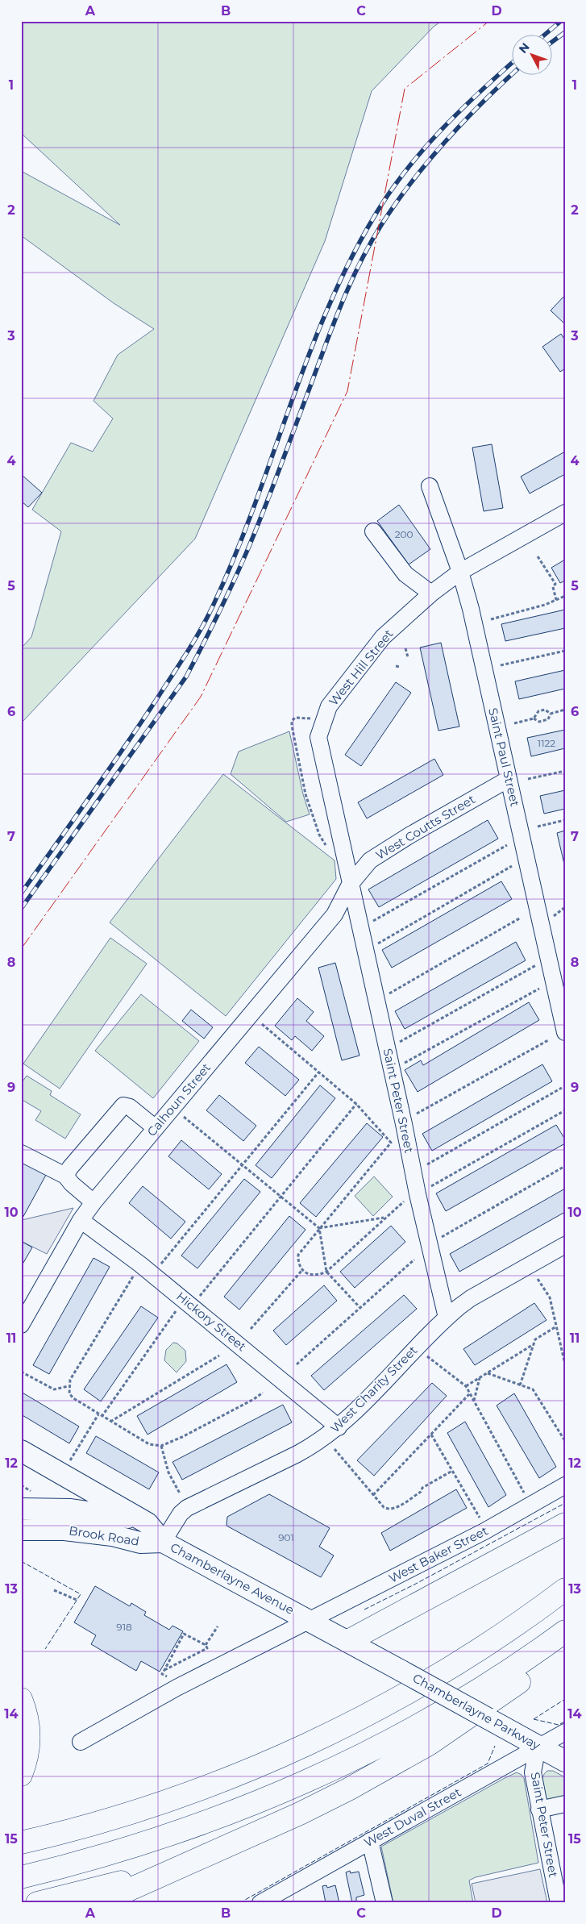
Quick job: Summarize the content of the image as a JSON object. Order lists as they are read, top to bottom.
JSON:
{
  "streets": {
    "main road": ["Brook Road", "Chamberlayne Avenue", "Chamberlayne Parkway"],
    "street": [
      "West Hill Street",
      "Saint Paul Street",
      "West Coutts Street",
      "Calhoun Street",
      "Saint Peter Street",
      "Hickory Street",
      "West Charity Street",
      "West Baker Street",
      "West Duval Street"
    ]
  },
  "crossings": [
    ["West Hill Street", "Saint Paul Street"],
    ["West Hill Street", "West Coutts Street"],
    ["West Hill Street", "Calhoun Street"],
    ["West Hill Street", "Saint Peter Street"],
    ["Saint Paul Street", "West Coutts Street"],
    ["West Coutts Street", "Calhoun Street"],
    ["West Coutts Street", "Saint Peter Street"],
    ["Calhoun Street", "Saint Peter Street"],
    ["Calhoun Street", "Hickory Street"],
    ["Saint Peter Street", "West Charity Street"],
    ["Saint Peter Street", "Chamberlayne Parkway"],
    ["Saint Peter Street", "West Duval Street"],
    ["Hickory Street", "West Charity Street"],
    ["West Charity Street", "Brook Road"],
    ["West Charity Street", "Chamberlayne Avenue"],
    ["Brook Road", "Chamberlayne Avenue"],
    ["West Baker Street", "Chamberlayne Avenue"],
    ["Chamberlayne Avenue", "Chamberlayne Parkway"],
    ["Chamberlayne Parkway", "West Duval Street"]
  ],
  "house_numbers": [
    "200",
    "1122",
    "901",
    "918"
  ],
  "north": "top left",
  "grid": {
    "columns": [
      "A",
      "B",
      "C",
      "D"
    ],
    "rows": [
      "1",
      "2",
      "3",
      "4",
      "5",
      "6",
      "7",
      "8",
      "9",
      "10",
      "11",
      "12",
      "13",
      "14",
      "15"
    ]
  }
}
